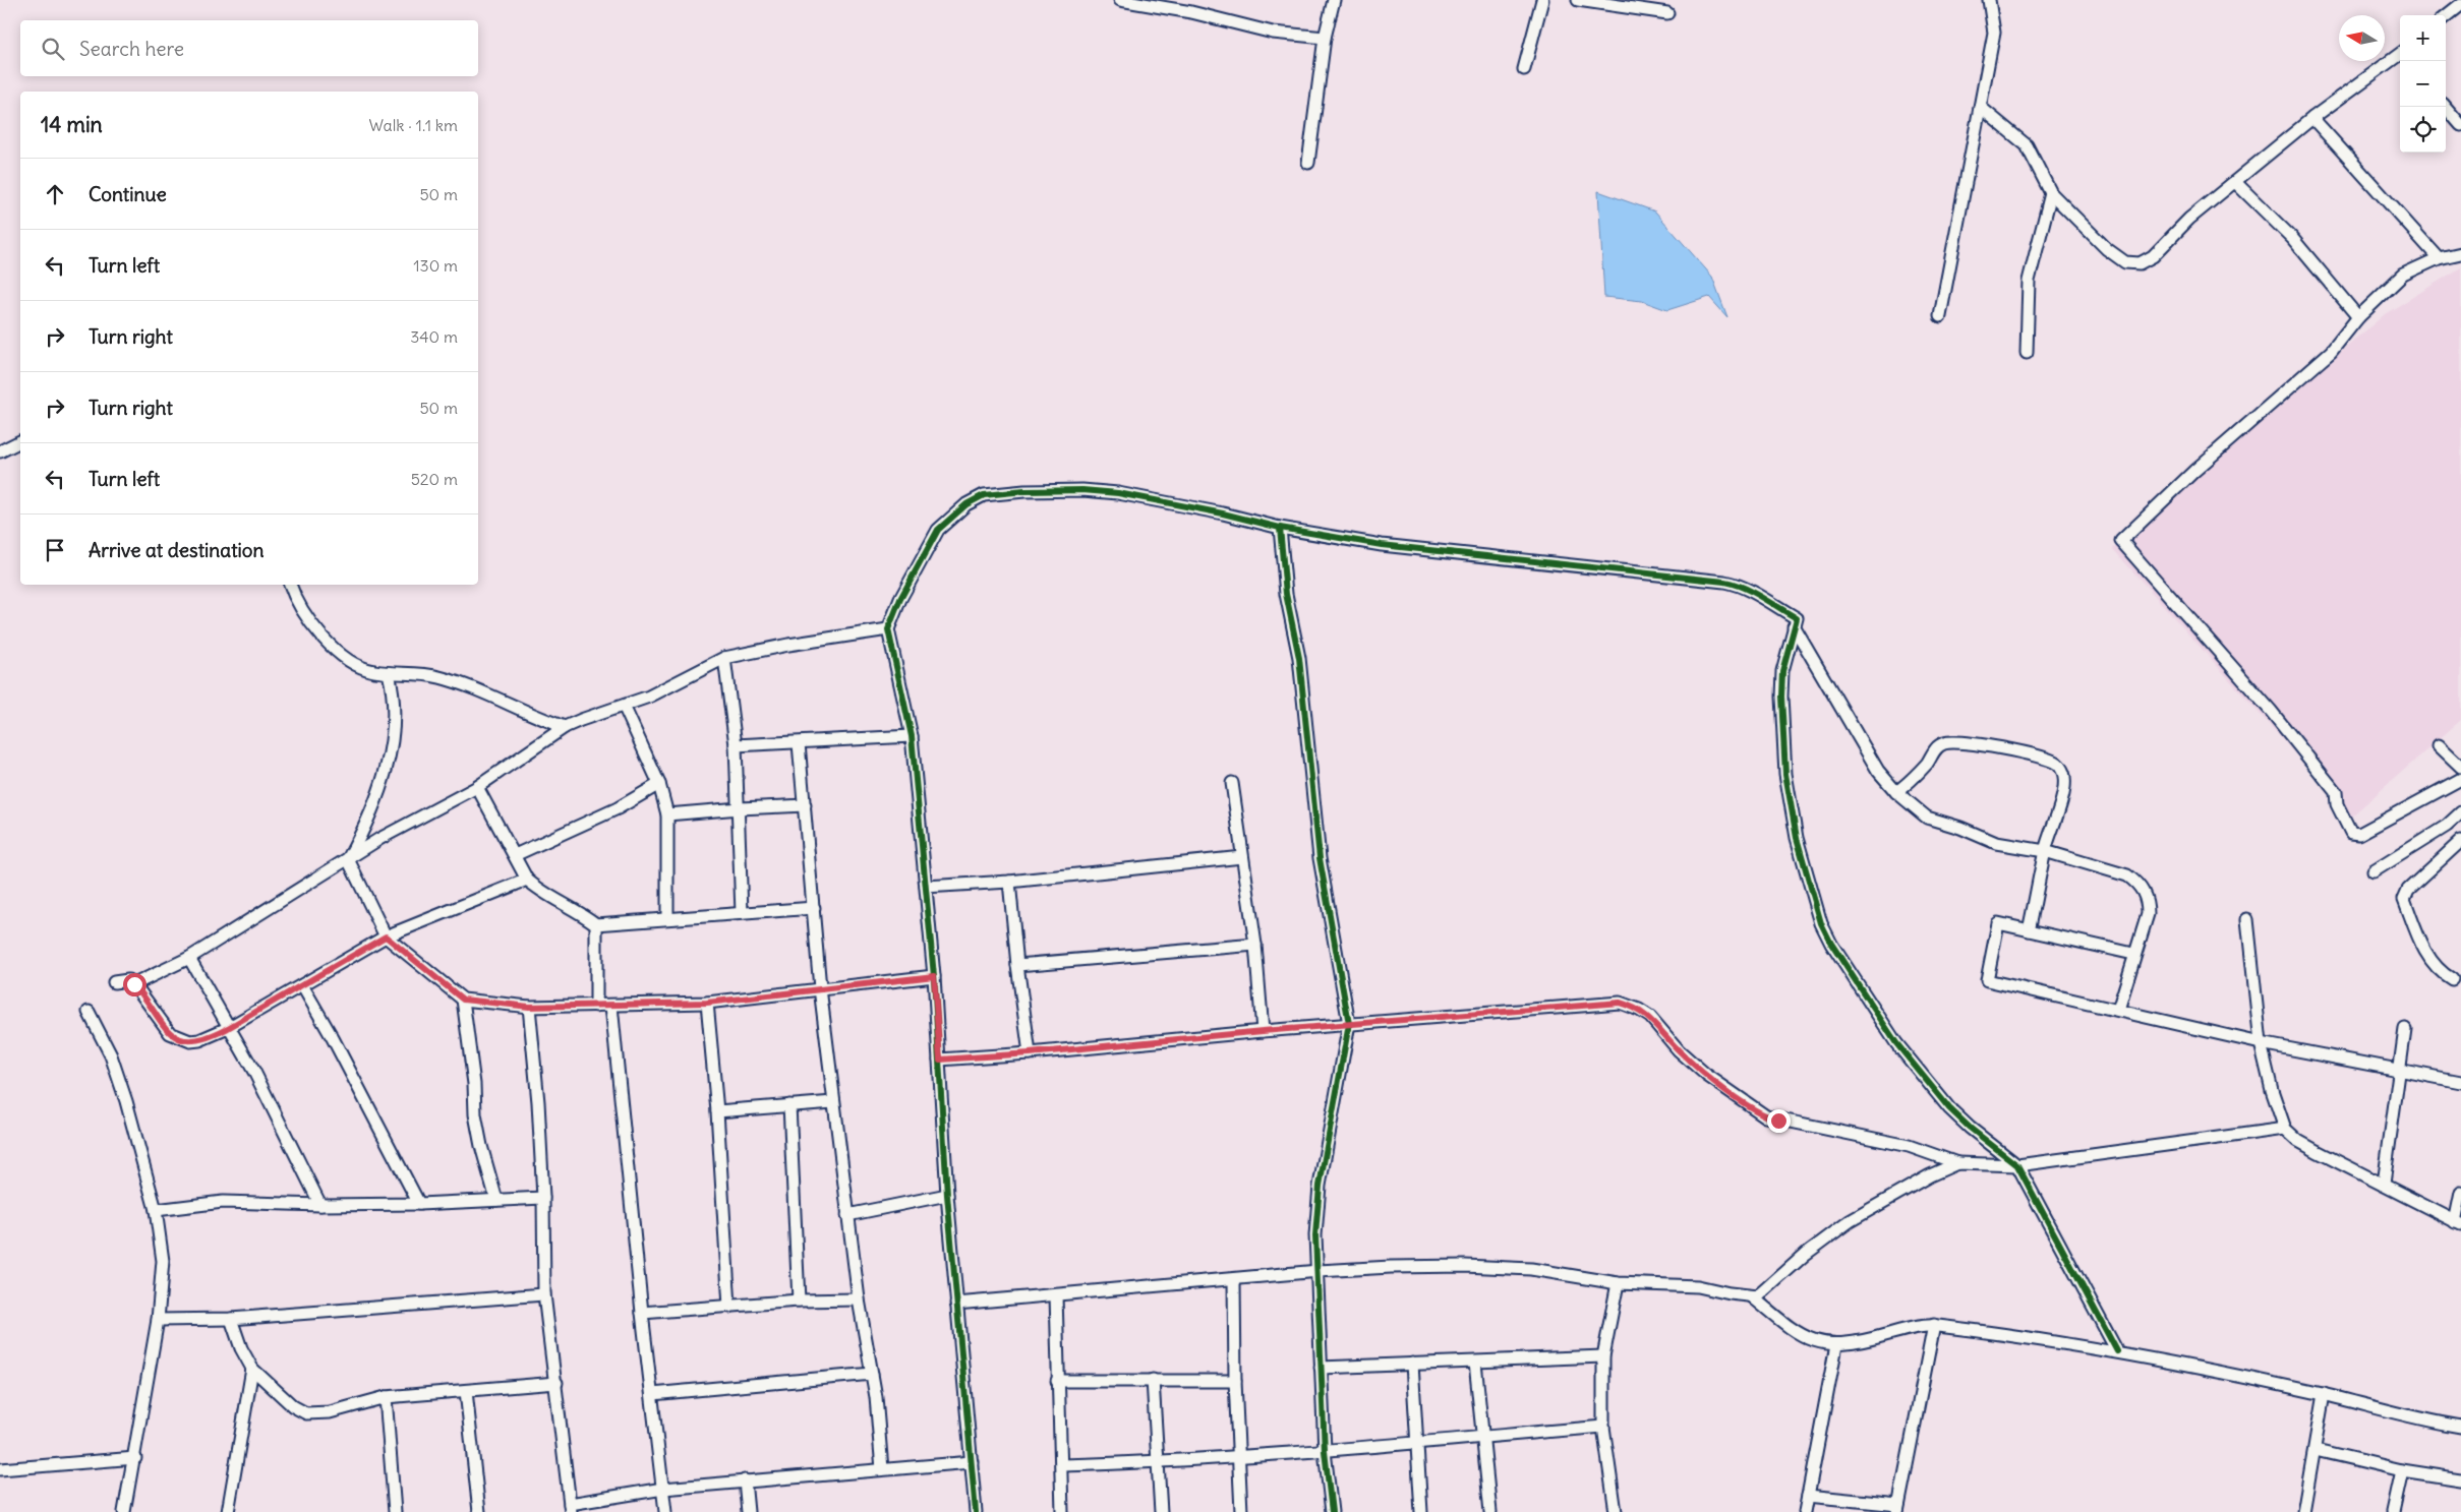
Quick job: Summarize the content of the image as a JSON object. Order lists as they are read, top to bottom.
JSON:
{
  "north": "left",
  "page": {
    "map_buttons": ["+", "−"],
    "search": "Search here",
    "heading": ["14 min", "Walk · 1.1 km"],
    "list": [
      ["Continue", "50 m"],
      ["Turn left", "130 m"],
      ["Turn right", "340 m"],
      ["Turn right", "50 m"],
      ["Turn left", "520 m"],
      "Arrive at destination"
    ]
  }
}
